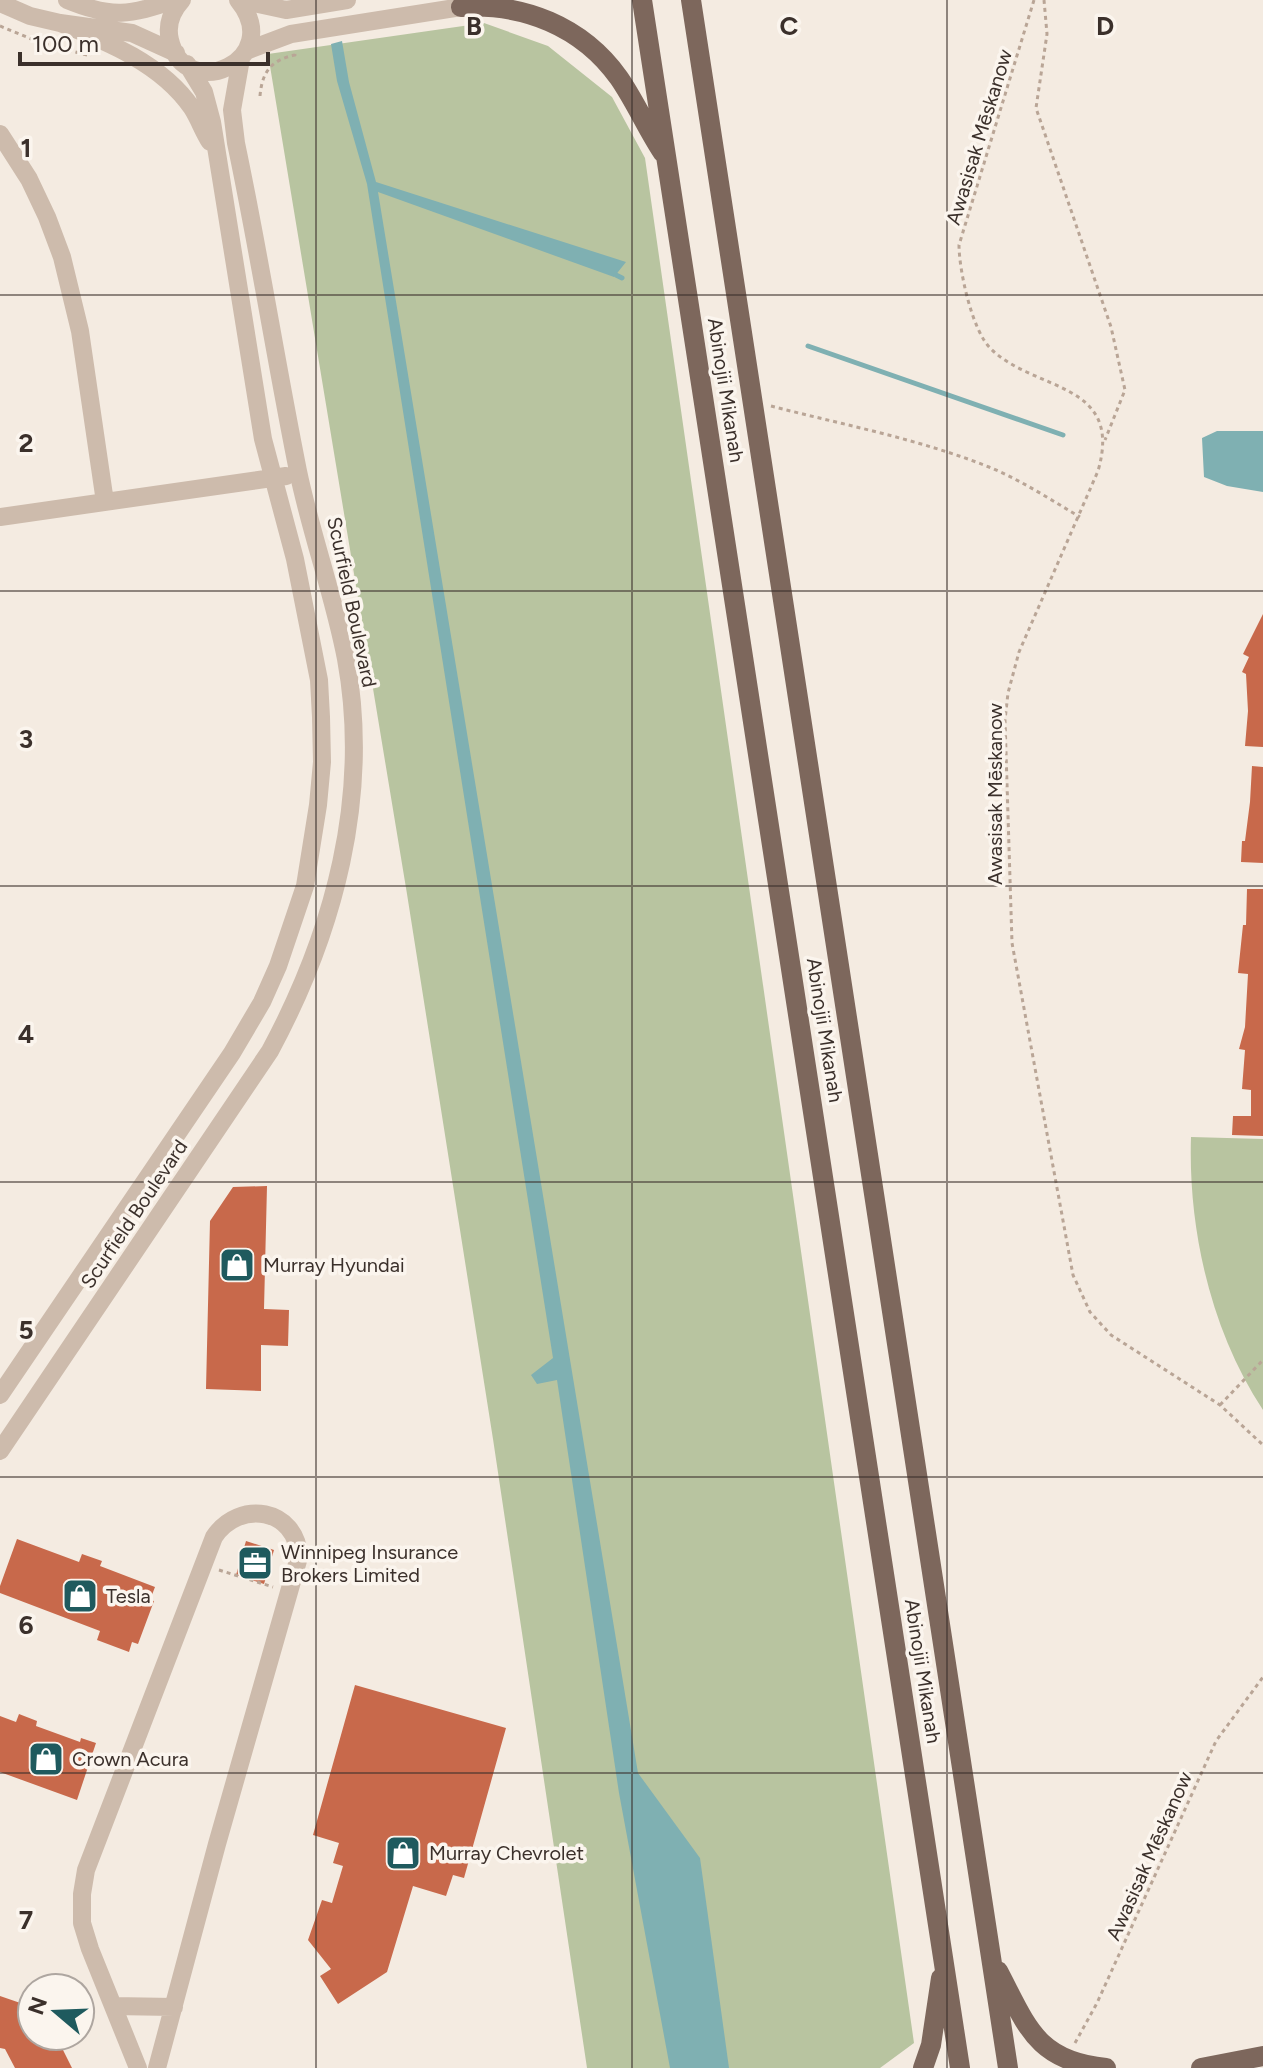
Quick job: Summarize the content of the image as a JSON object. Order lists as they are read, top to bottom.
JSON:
{
  "streets": {
    "main road": ["Abinojii Mikanah"],
    "street": ["Scurfield Boulevard"],
    "path": ["Awasisak Mēskanow"]
  },
  "places": {
    "shop": [
      "Murray Hyundai",
      "Tesla",
      "Crown Acura",
      "Murray Chevrolet"
    ],
    "office": ["Winnipeg Insurance Brokers Limited"]
  },
  "scale_bar": "100 m",
  "north": "left",
  "grid": {
    "columns": ["B", "C", "D"],
    "rows": [
      "1",
      "2",
      "3",
      "4",
      "5",
      "6",
      "7"
    ]
  }
}
